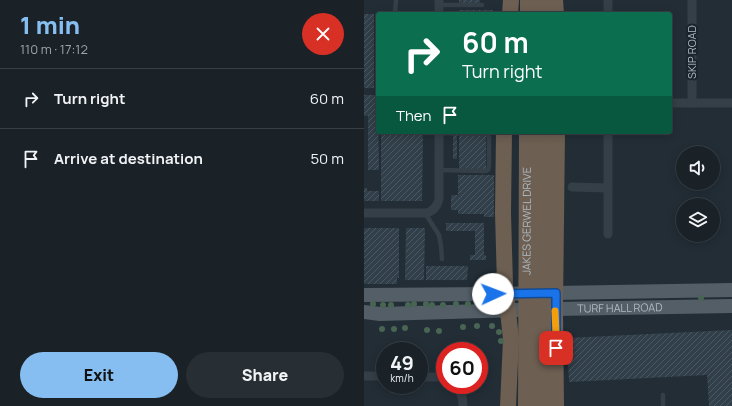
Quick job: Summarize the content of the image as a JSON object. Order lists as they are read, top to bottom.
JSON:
{
  "streets": {
    "highway": ["JAKES GERWEL DRIVE"],
    "main road": ["TURF HALL ROAD"],
    "street": ["SKIP ROAD"]
  },
  "page": {
    "heading": ["1 min", "110 m · 17:12"],
    "turn": ["60 m", "Turn right"],
    "list": [
      {
        "name": "Turn right",
        "value": "60 m"
      },
      {
        "name": "Arrive at destination",
        "value": "50 m"
      }
    ],
    "then": "Then",
    "speed": "49 km/h",
    "limit": "60",
    "buttons": ["Exit", "Share"]
  }
}
